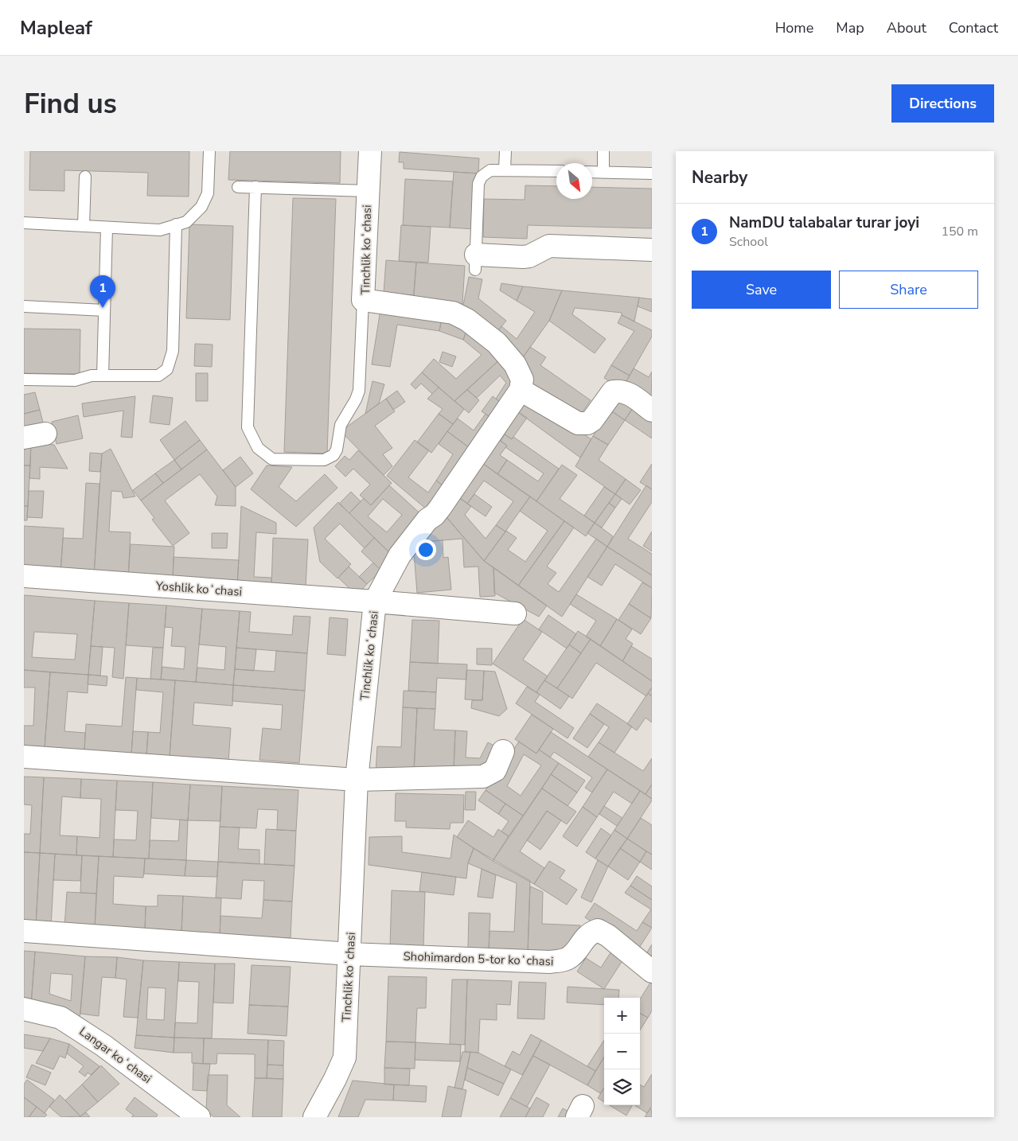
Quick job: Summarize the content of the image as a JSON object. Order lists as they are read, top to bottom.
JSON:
{
  "streets": {
    "street": [
      "Tinchlik koʻchasi",
      "Yoshlik koʻchasi",
      "Shohimardon 5-tor koʻchasi",
      "Langar koʻchasi"
    ]
  },
  "crossings": [
    ["Tinchlik koʻchasi", "Yoshlik koʻchasi"],
    ["Tinchlik koʻchasi", "Shohimardon 5-tor koʻchasi"]
  ],
  "north": "bottom right",
  "page": {
    "header": "Mapleaf",
    "nav": [
      "Home",
      "Map",
      "About",
      "Contact"
    ],
    "buttons": [
      "Directions",
      ["Save", "Share"]
    ],
    "title": "Find us",
    "heading": "Nearby",
    "list": [
      {
        "mark": "1",
        "name": "NamDU talabalar turar joyi",
        "note": "School",
        "value": "150 m"
      }
    ],
    "pins": "1",
    "map_buttons": ["+", "−"]
  }
}
